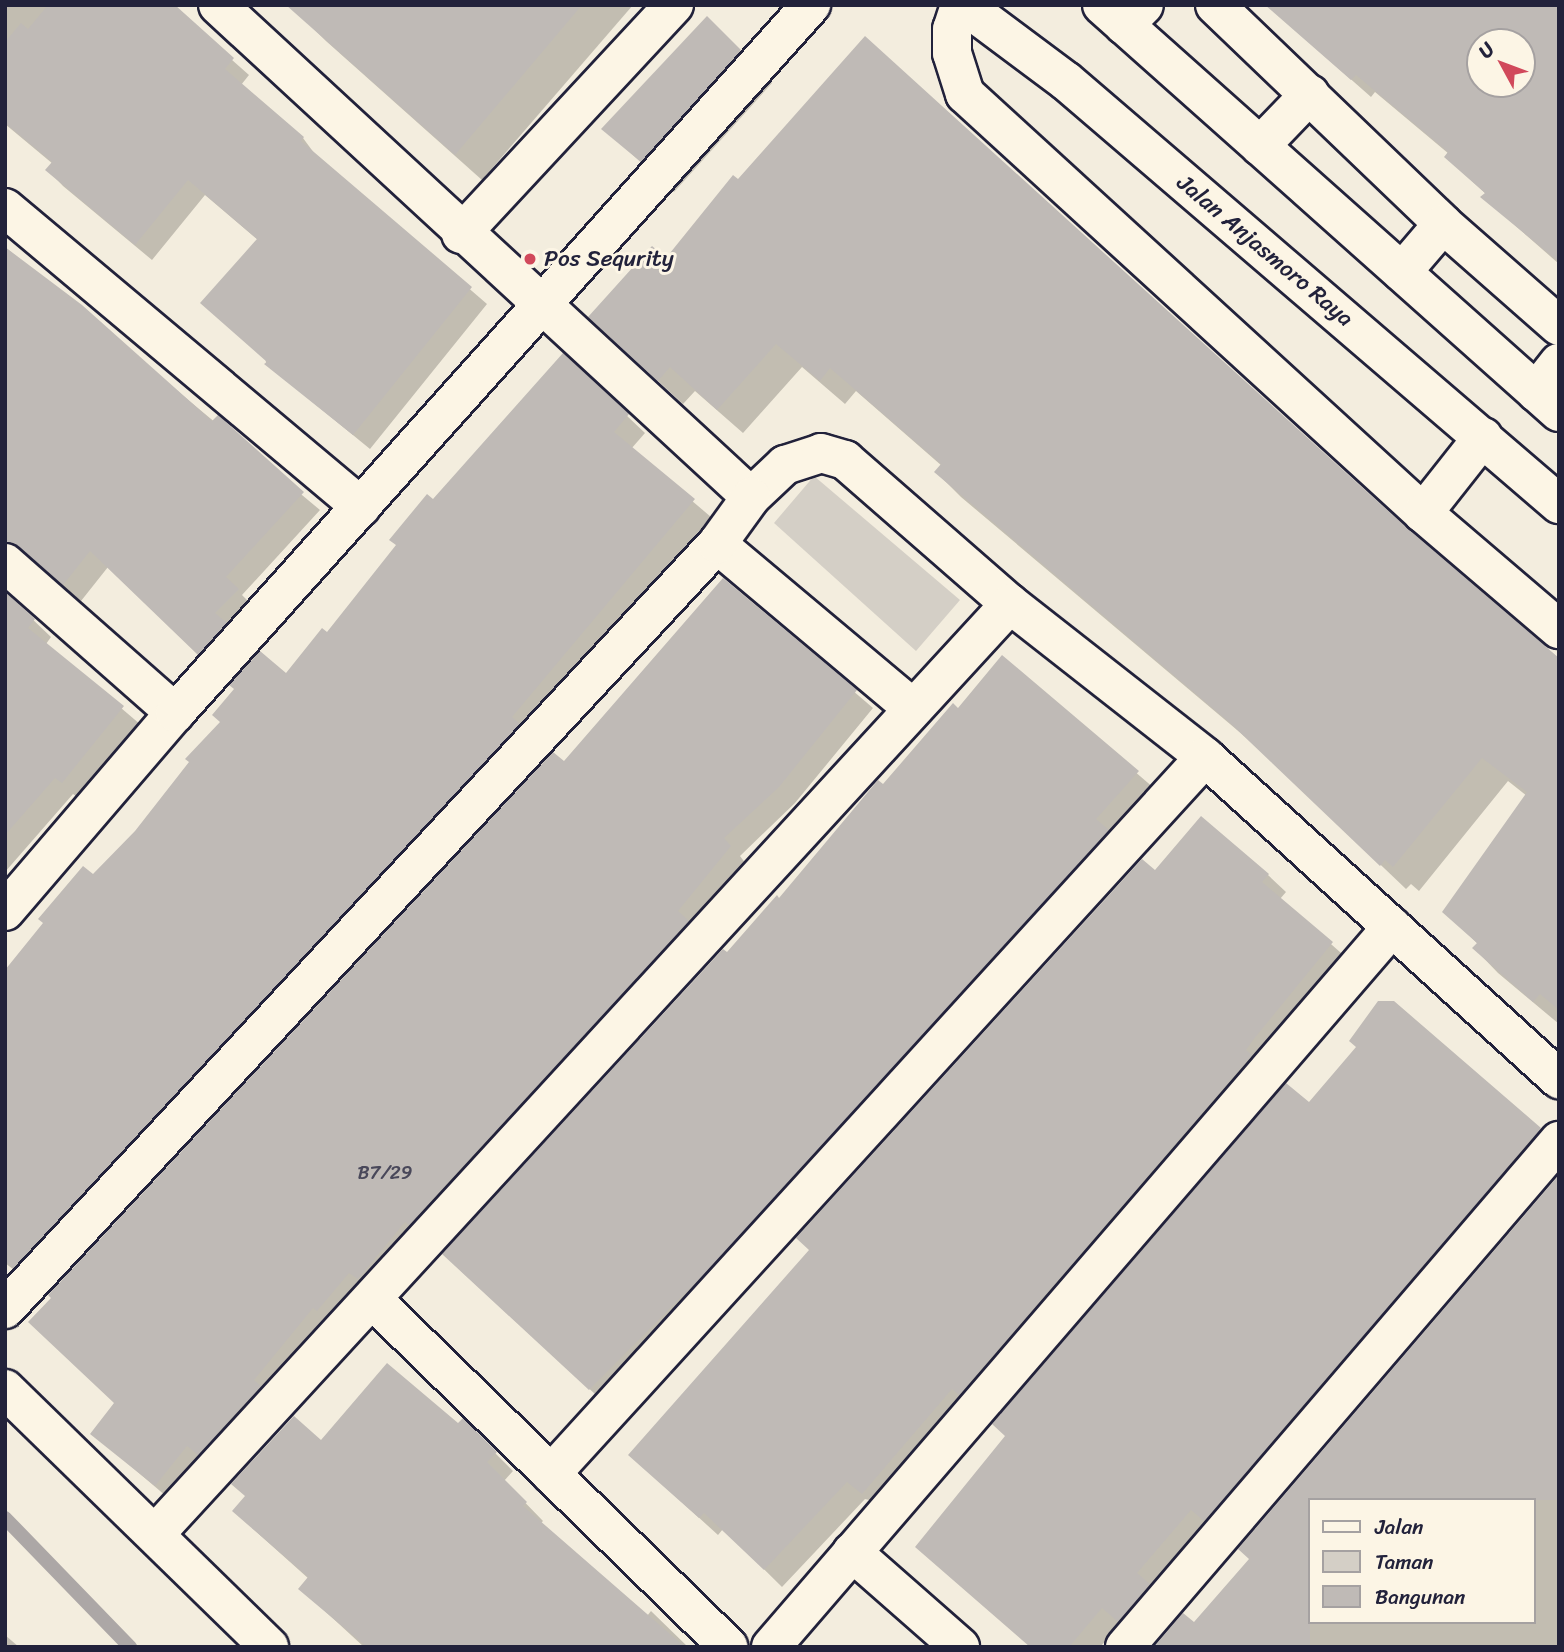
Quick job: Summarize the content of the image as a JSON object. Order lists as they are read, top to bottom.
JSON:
{
  "streets": {
    "street": ["Jalan Anjasmoro Raya"]
  },
  "places": ["Pos Sequrity"],
  "house_numbers": ["B7/29"],
  "legend": ["Jalan", "Taman", "Bangunan"],
  "north": "top left"
}
